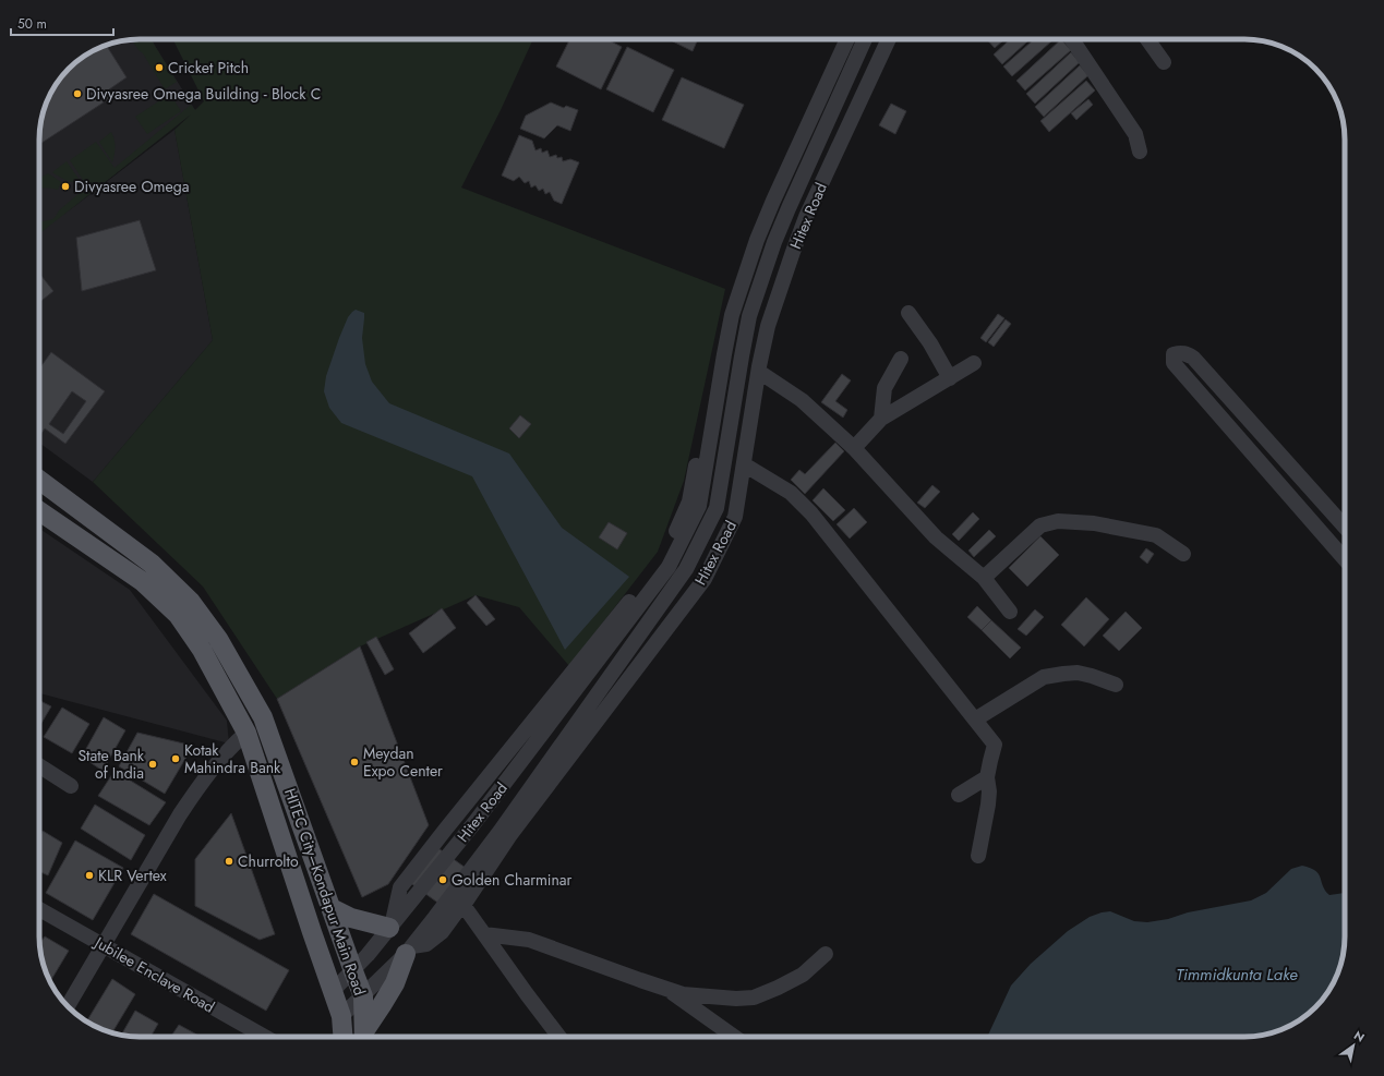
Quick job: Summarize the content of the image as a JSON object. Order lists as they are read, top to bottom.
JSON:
{
  "streets": {
    "main road": ["HITEC City–Kondapur Main Road"],
    "street": ["Hitex Road", "Jubilee Enclave Road"]
  },
  "crossings": [
    ["Hitex Road", "HITEC City–Kondapur Main Road"]
  ],
  "water": ["Timmidkunta Lake"],
  "places": [
    "Cricket Pitch",
    "Divyasree Omega Building - Block C",
    "Divyasree Omega",
    "Kotak Mahindra Bank",
    "Meydan Expo Center",
    "State Bank of India",
    "Churrolto",
    "KLR Vertex",
    "Golden Charminar"
  ],
  "scale_bar": "50 m",
  "north": "top right"
}
